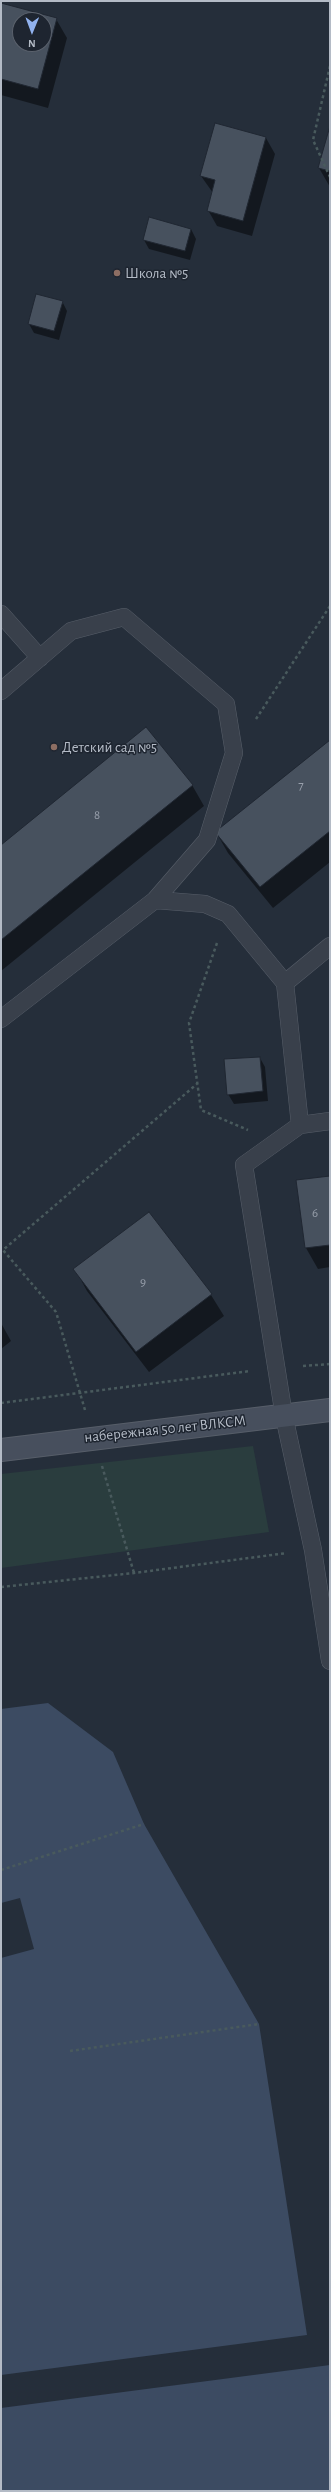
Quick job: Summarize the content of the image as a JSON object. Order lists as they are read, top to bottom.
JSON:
{
  "streets": {
    "street": ["набережная 50 лет ВЛКСМ"]
  },
  "places": ["Школа №5", "Детский сад №5"],
  "house_numbers": [
    "7",
    "8",
    "6",
    "9"
  ],
  "north": "bottom"
}
